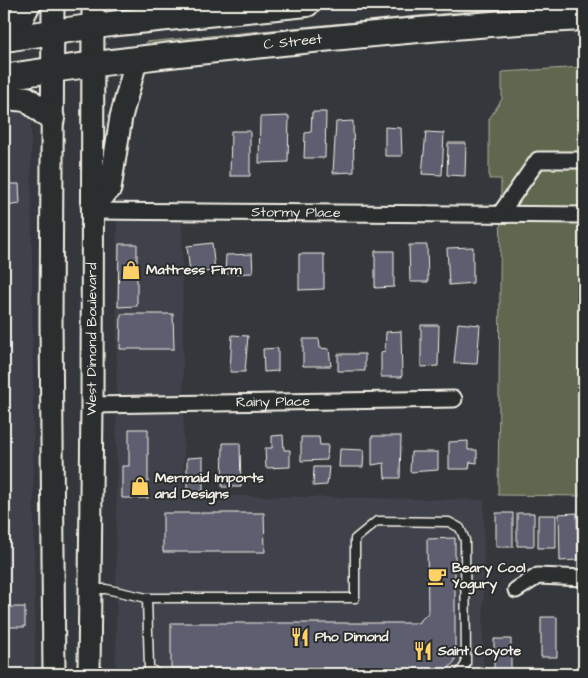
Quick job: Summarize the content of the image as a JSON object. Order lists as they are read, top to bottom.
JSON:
{
  "streets": {
    "main road": ["C Street", "West Dimond Boulevard"],
    "street": ["Stormy Place", "Rainy Place"]
  },
  "crossings": [
    ["C Street", "West Dimond Boulevard"],
    ["Stormy Place", "West Dimond Boulevard"],
    ["West Dimond Boulevard", "Rainy Place"]
  ],
  "places": {
    "shop": ["Mattress Firm", "Mermaid Imports and Designs"],
    "cafe": ["Beary Cool Yogury"],
    "restaurant": ["Pho Dimond", "Saint Coyote"]
  }
}
